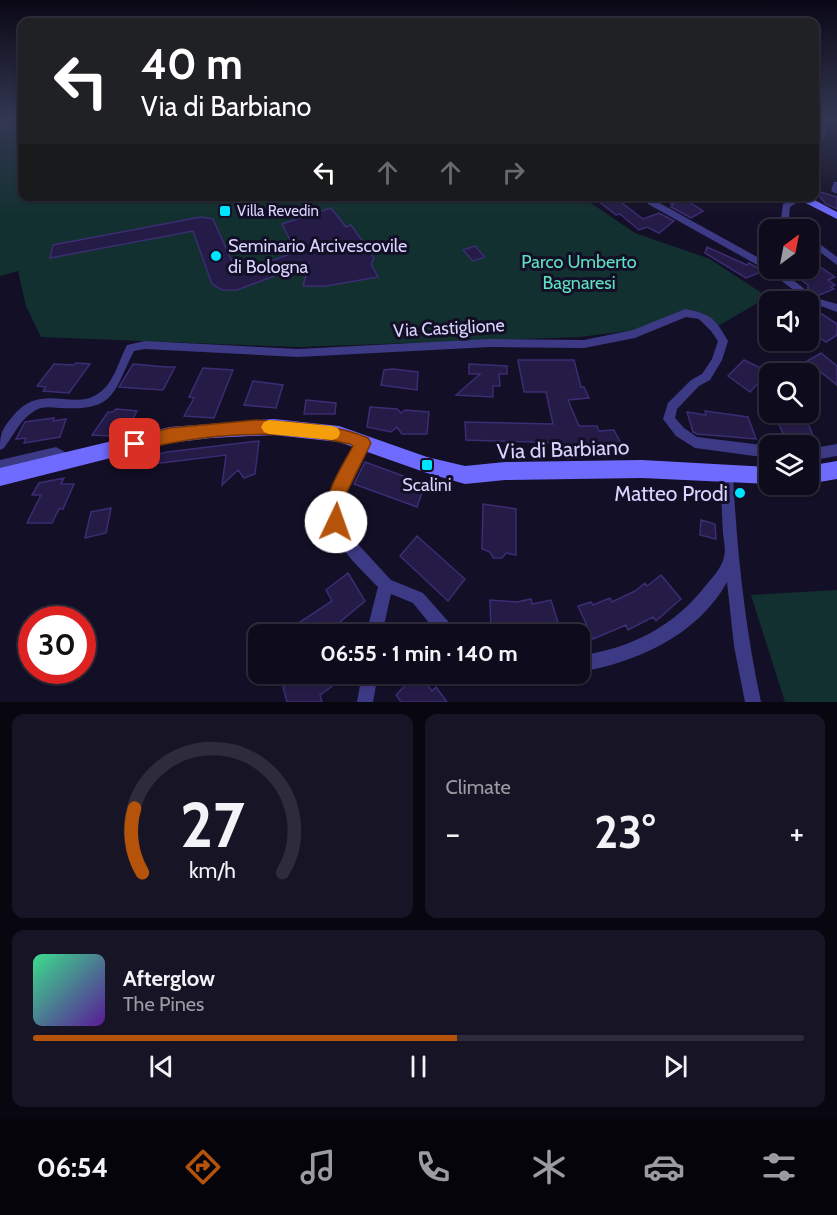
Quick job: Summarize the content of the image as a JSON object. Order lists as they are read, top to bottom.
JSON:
{
  "streets": {
    "street": ["Via Castiglione", "Via di Barbiano"]
  },
  "parks": ["Parco Umberto Bagnaresi"],
  "places": {
    "transit": ["Villa Revedin", "Scalini"],
    "other": ["Seminario Arcivescovile di Bologna", "Matteo Prodi"]
  },
  "north": "top right",
  "page": {
    "turn": ["40 m", "Via di Barbiano"],
    "limit": "30",
    "trip": "06:55 · 1 min · 140 m",
    "tile": "Climate",
    "heat": ["−", "23°", "+"],
    "song": ["Afterglow", "The Pines"],
    "tabs": "06:54",
    "gauge": ["27", "km/h"]
  }
}
